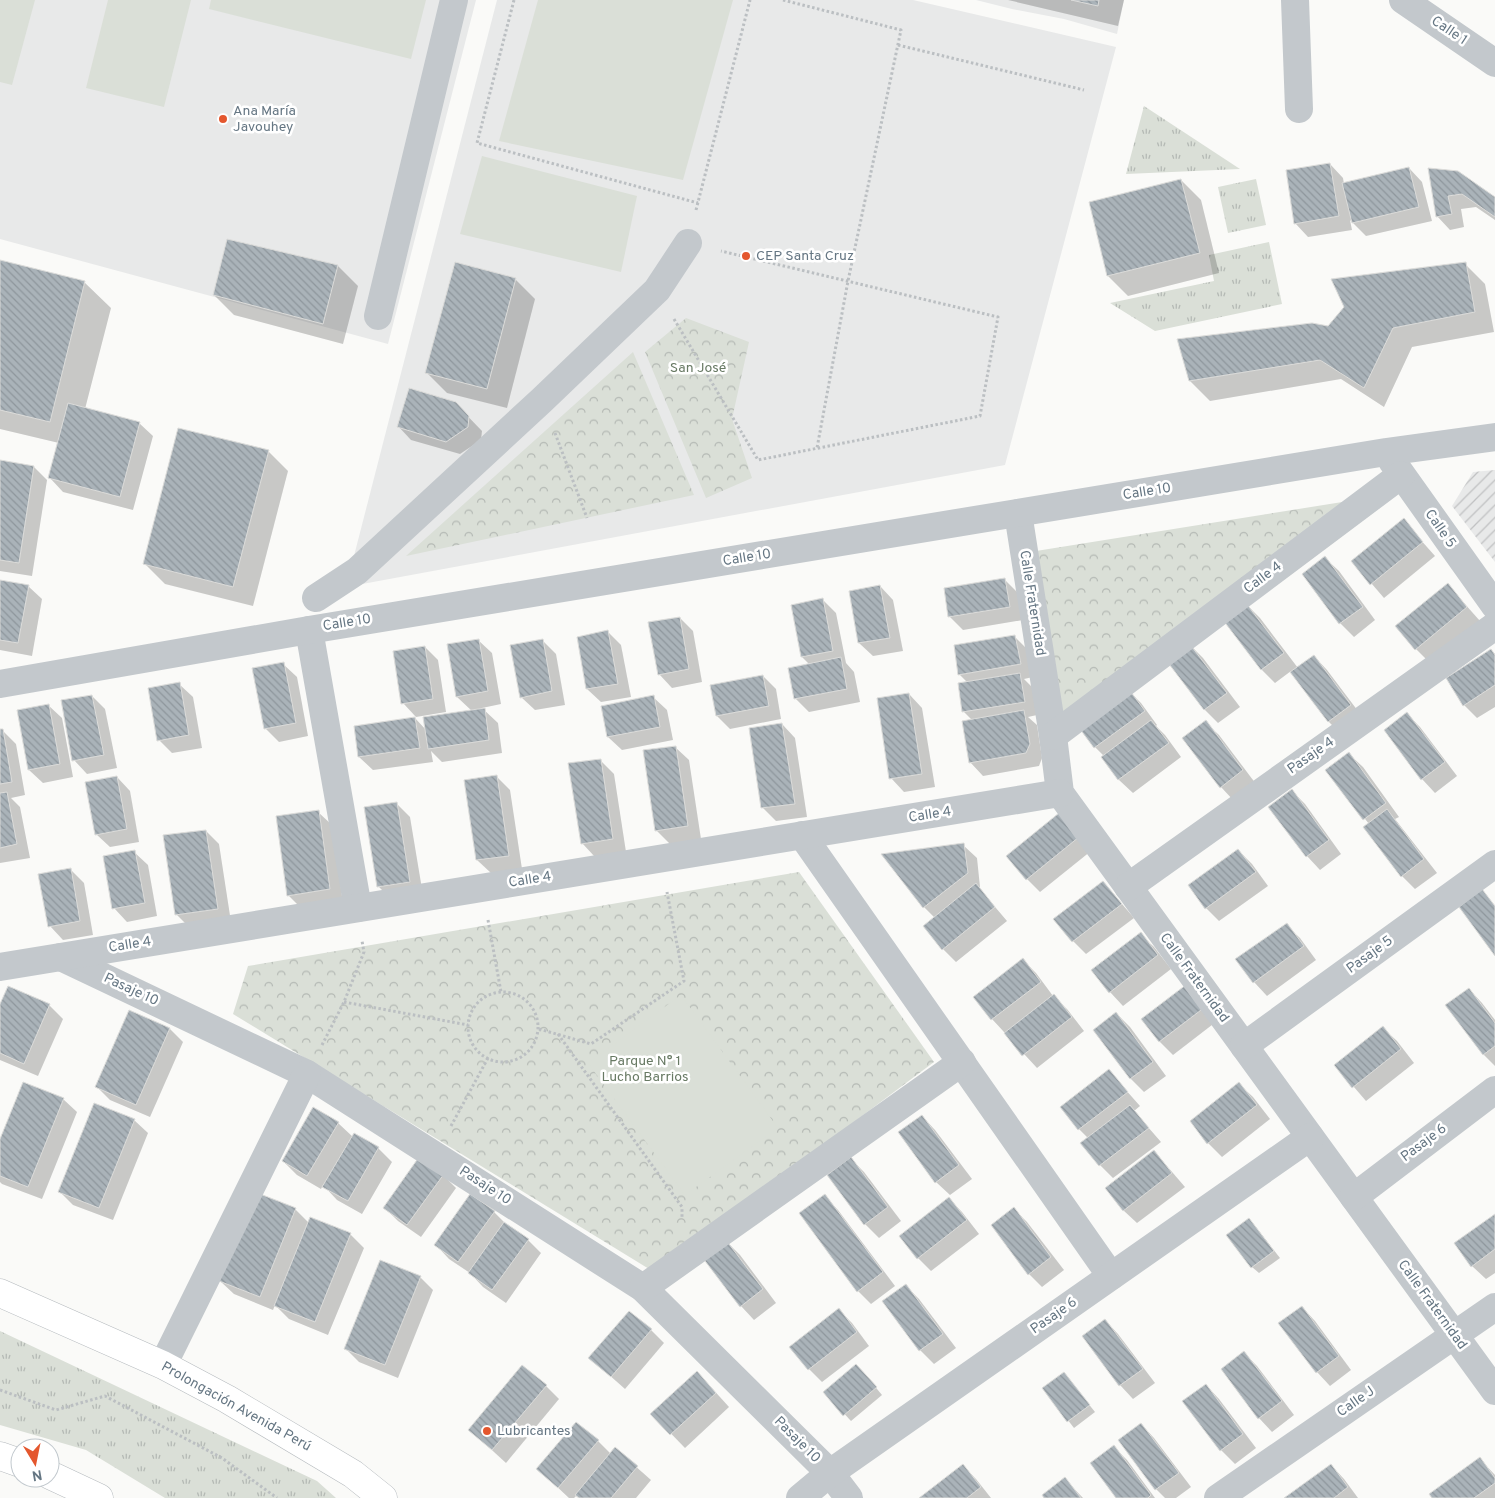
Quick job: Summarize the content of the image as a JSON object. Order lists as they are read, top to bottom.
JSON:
{
  "streets": {
    "main road": ["Prolongación Avenida Perú"],
    "street": [
      "Calle 1",
      "Calle 10",
      "Calle 5",
      "Calle 4",
      "Calle Fraternidad",
      "Pasaje 4",
      "Pasaje 5",
      "Pasaje 10",
      "Pasaje 6",
      "Calle J"
    ]
  },
  "crossings": [
    ["Calle 10", "Calle 5"],
    ["Calle 10", "Calle Fraternidad"],
    ["Calle 5", "Calle 4"],
    ["Calle 4", "Calle Fraternidad"],
    ["Calle 4", "Pasaje 10"],
    ["Calle Fraternidad", "Pasaje 4"],
    ["Calle Fraternidad", "Pasaje 5"],
    ["Calle Fraternidad", "Pasaje 6"],
    ["Calle Fraternidad", "Calle J"],
    ["Pasaje 10", "Pasaje 6"]
  ],
  "parks": ["San José", "Parque N° 1 Lucho Barrios"],
  "places": ["Ana María Javouhey", "CEP Santa Cruz", "Lubricantes"],
  "north": "bottom"
}
